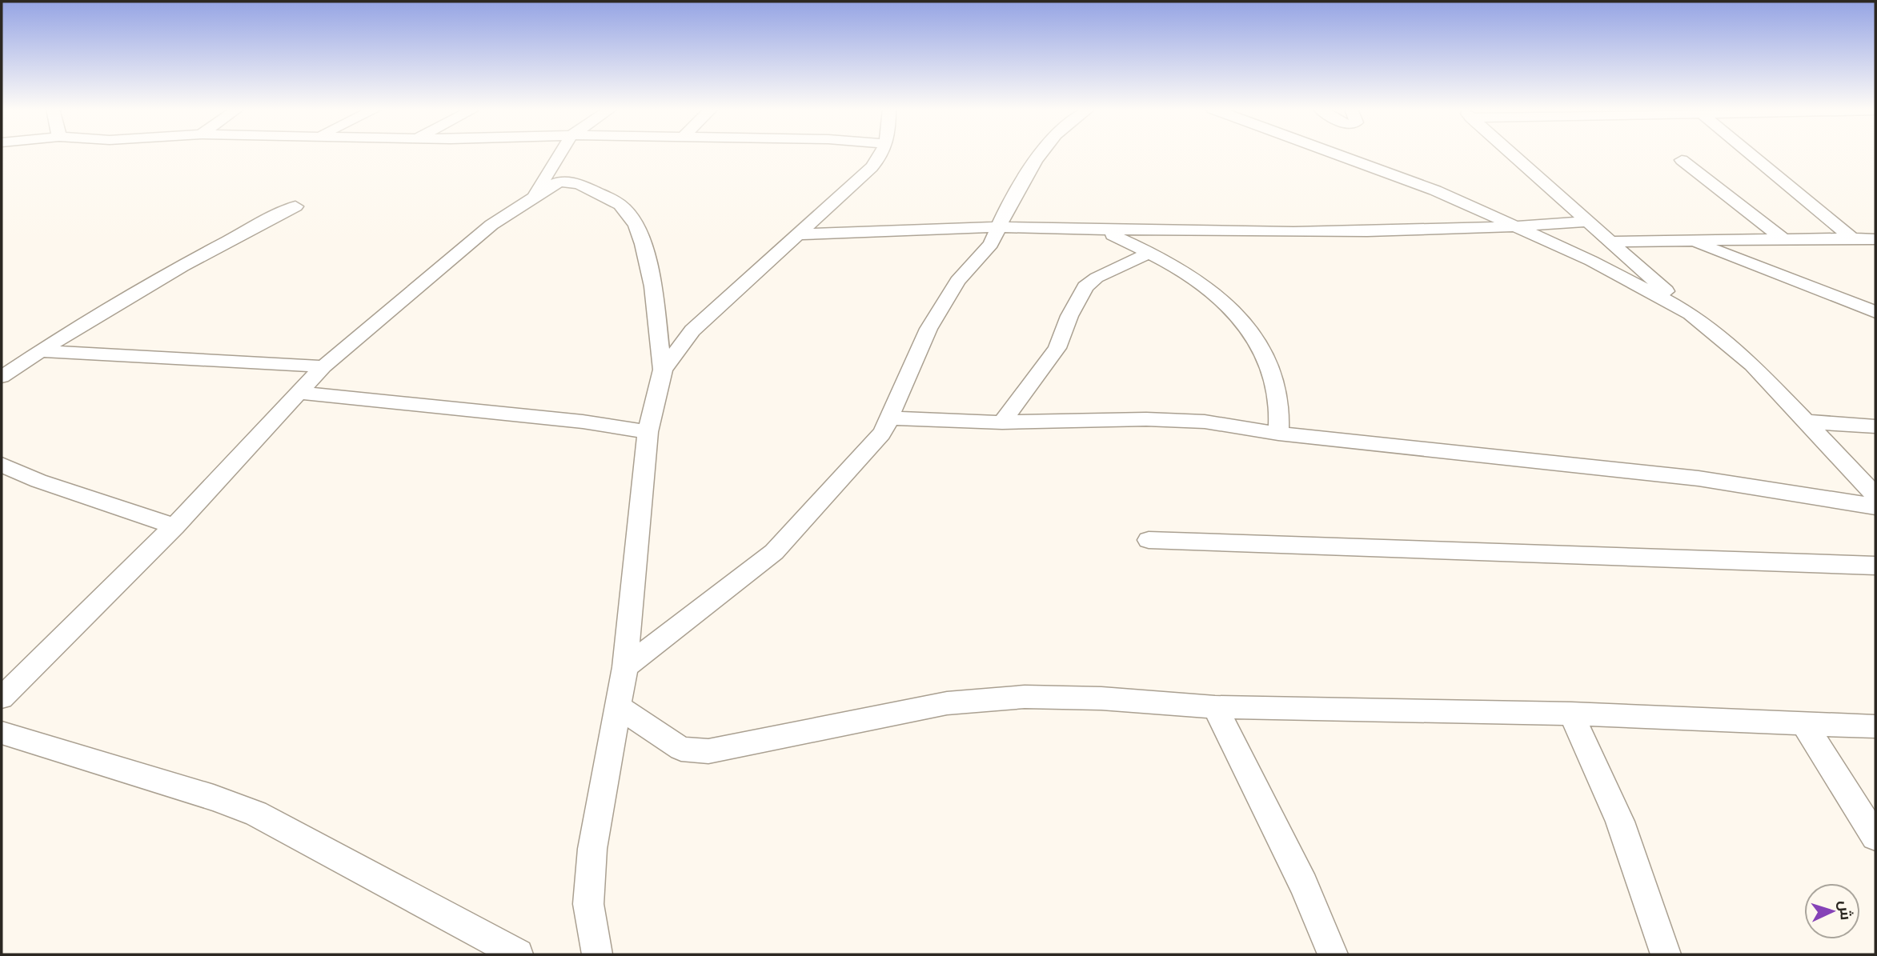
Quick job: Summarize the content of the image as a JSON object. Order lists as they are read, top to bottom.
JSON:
{
  "north": "right"
}
